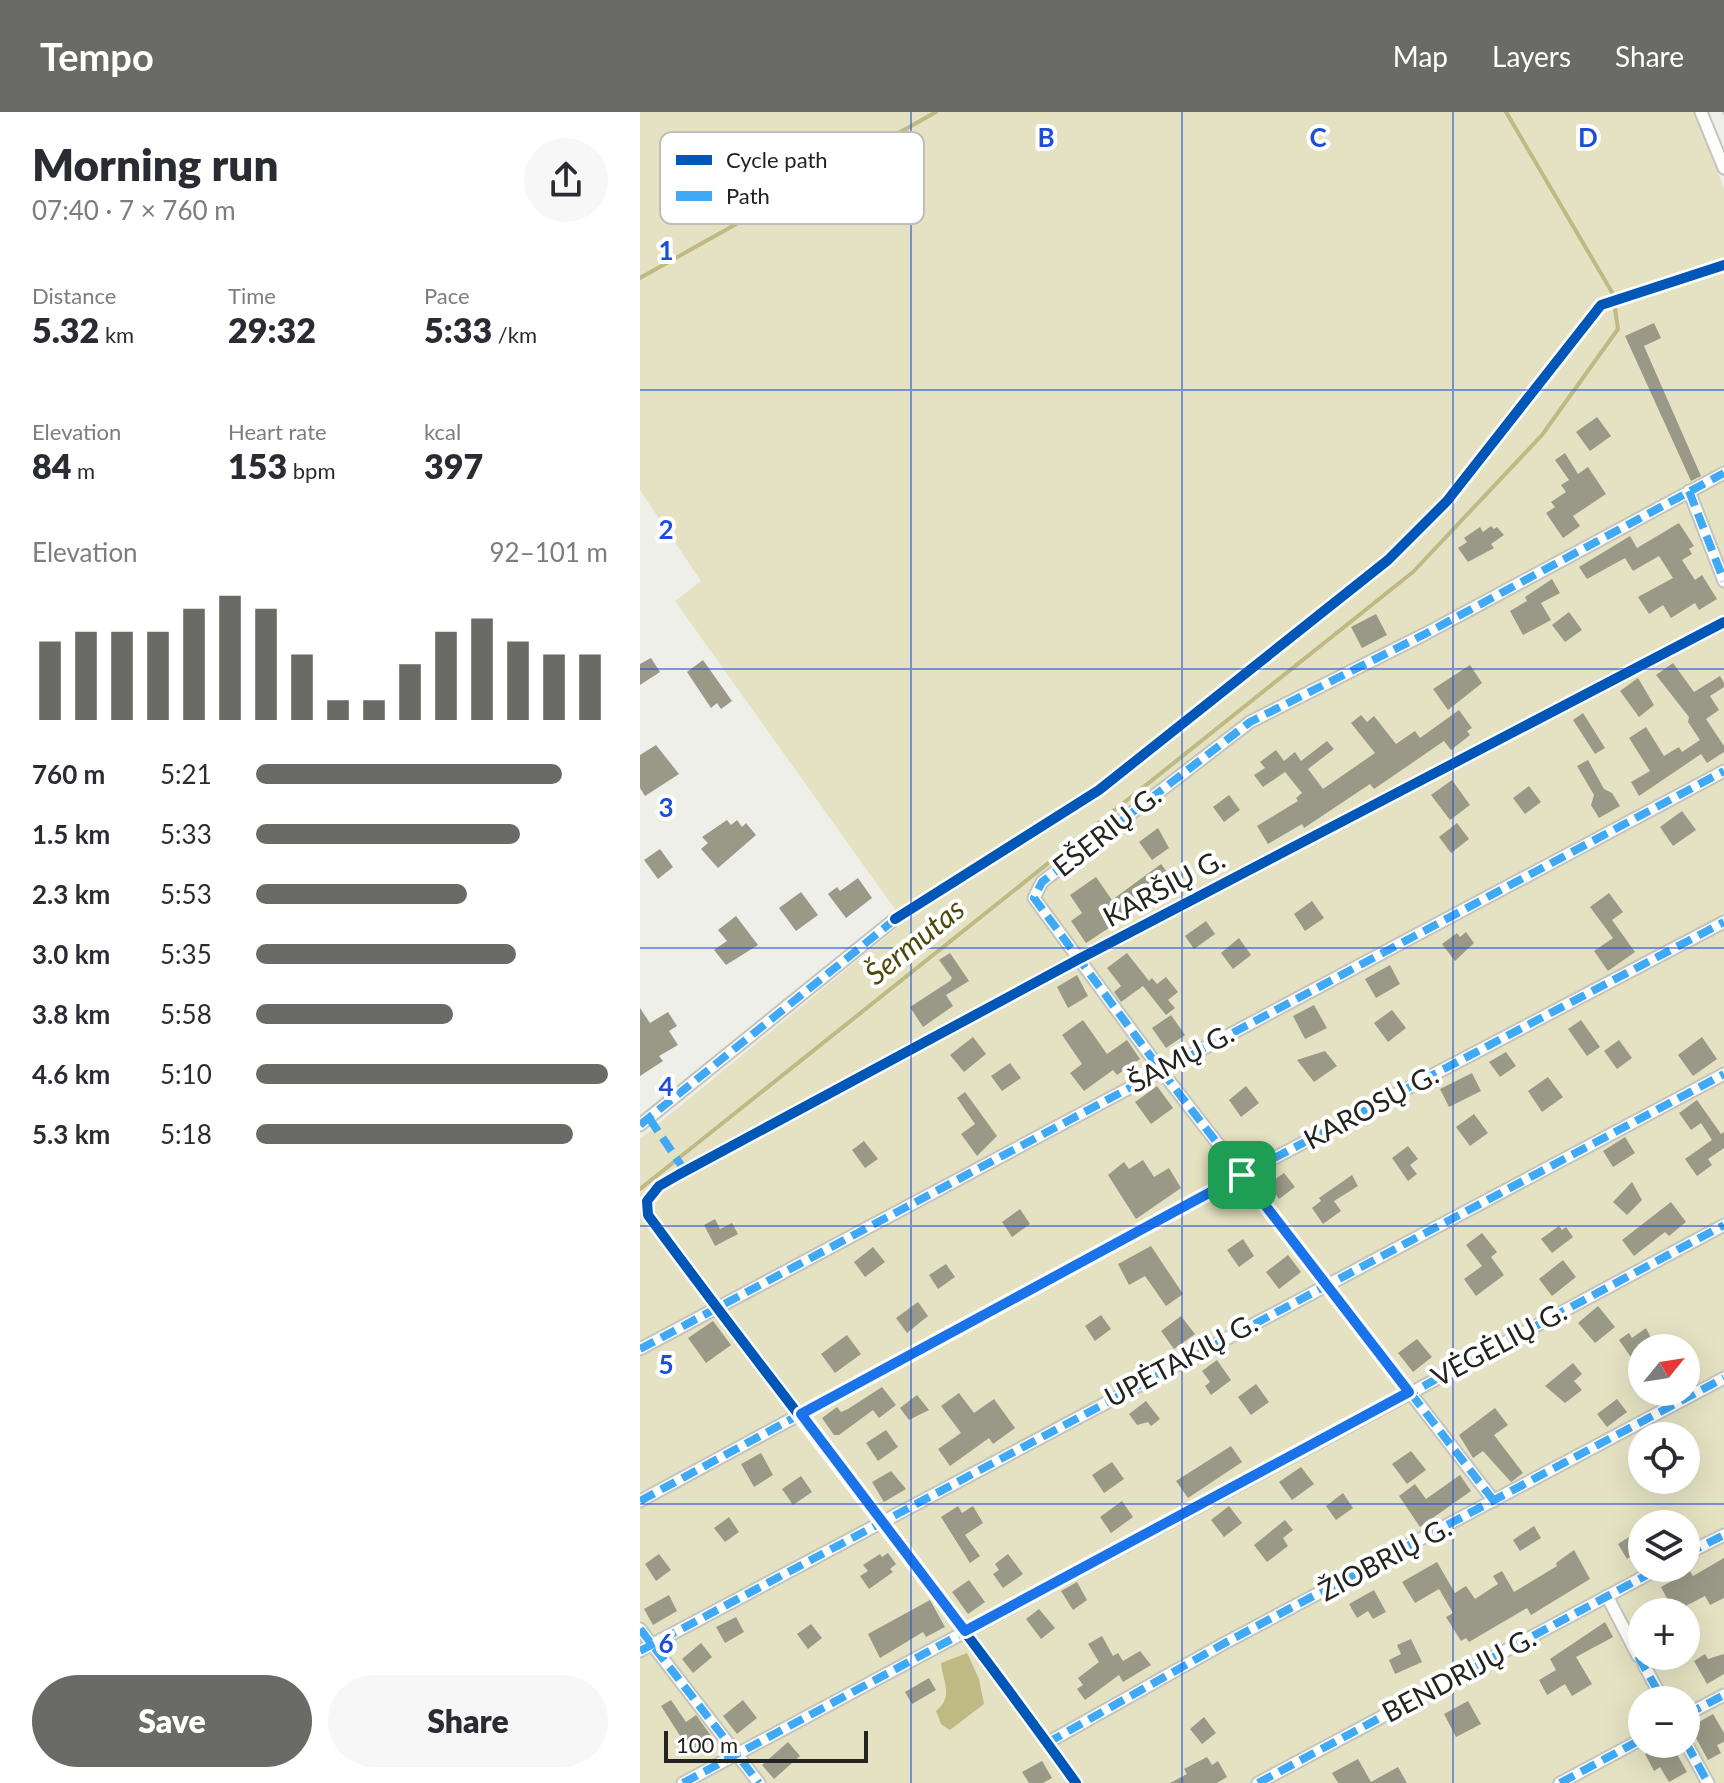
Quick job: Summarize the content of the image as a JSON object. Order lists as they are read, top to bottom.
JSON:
{
  "streets": {
    "street": [
      "EŠERIŲ G.",
      "KARŠIŲ G.",
      "ŠAMŲ G.",
      "KAROSŲ G.",
      "VĖGĖLIŲ G.",
      "UPĖTAKIŲ G.",
      "ŽIOBRIŲ G.",
      "BENDRIJŲ G."
    ]
  },
  "crossings": [
    ["EŠERIŲ G.", "KARŠIŲ G."],
    ["EŠERIŲ G.", "ŠAMŲ G."],
    ["EŠERIŲ G.", "KAROSŲ G."],
    ["EŠERIŲ G.", "VĖGĖLIŲ G."],
    ["EŠERIŲ G.", "UPĖTAKIŲ G."],
    ["EŠERIŲ G.", "ŽIOBRIŲ G."],
    ["KARŠIŲ G.", "ŠAMŲ G."]
  ],
  "water": ["Šermutas"],
  "legend": ["Cycle path", "Path"],
  "scale_bar": "100 m",
  "north": "top right",
  "page": {
    "header": "Tempo",
    "nav": ["Map", "Layers", "Share"],
    "heading": ["Morning run", "07:40 · 7 × 760 m"],
    "stats": [
      ["Distance", "5.32 km"],
      ["Time", "29:32"],
      ["Pace", "5:33 /km"],
      ["Elevation", "84 m"],
      ["Heart rate", "153 bpm"],
      ["kcal", "397"]
    ],
    "chart": ["Elevation", "92–101 m"],
    "list": [
      {
        "name": "760 m",
        "note": "5:21"
      },
      {
        "name": "1.5 km",
        "note": "5:33"
      },
      {
        "name": "2.3 km",
        "note": "5:53"
      },
      {
        "name": "3.0 km",
        "note": "5:35"
      },
      {
        "name": "3.8 km",
        "note": "5:58"
      },
      {
        "name": "4.6 km",
        "note": "5:10"
      },
      {
        "name": "5.3 km",
        "note": "5:18"
      }
    ],
    "map_buttons": ["+", "−"],
    "buttons": ["Save", "Share"],
    "scale": "100 m"
  },
  "grid": {
    "columns": ["B", "C", "D"],
    "rows": [
      "1",
      "2",
      "3",
      "4",
      "5",
      "6"
    ]
  }
}
